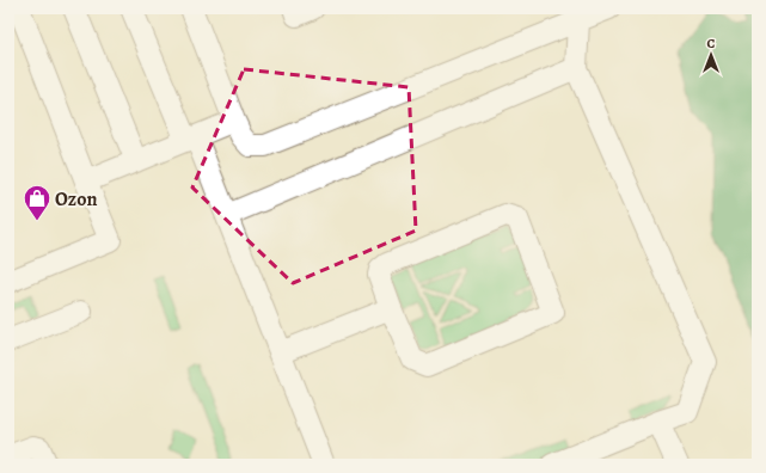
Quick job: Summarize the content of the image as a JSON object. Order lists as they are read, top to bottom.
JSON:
{
  "places": {
    "shop": ["Ozon"]
  },
  "north": "top"
}
